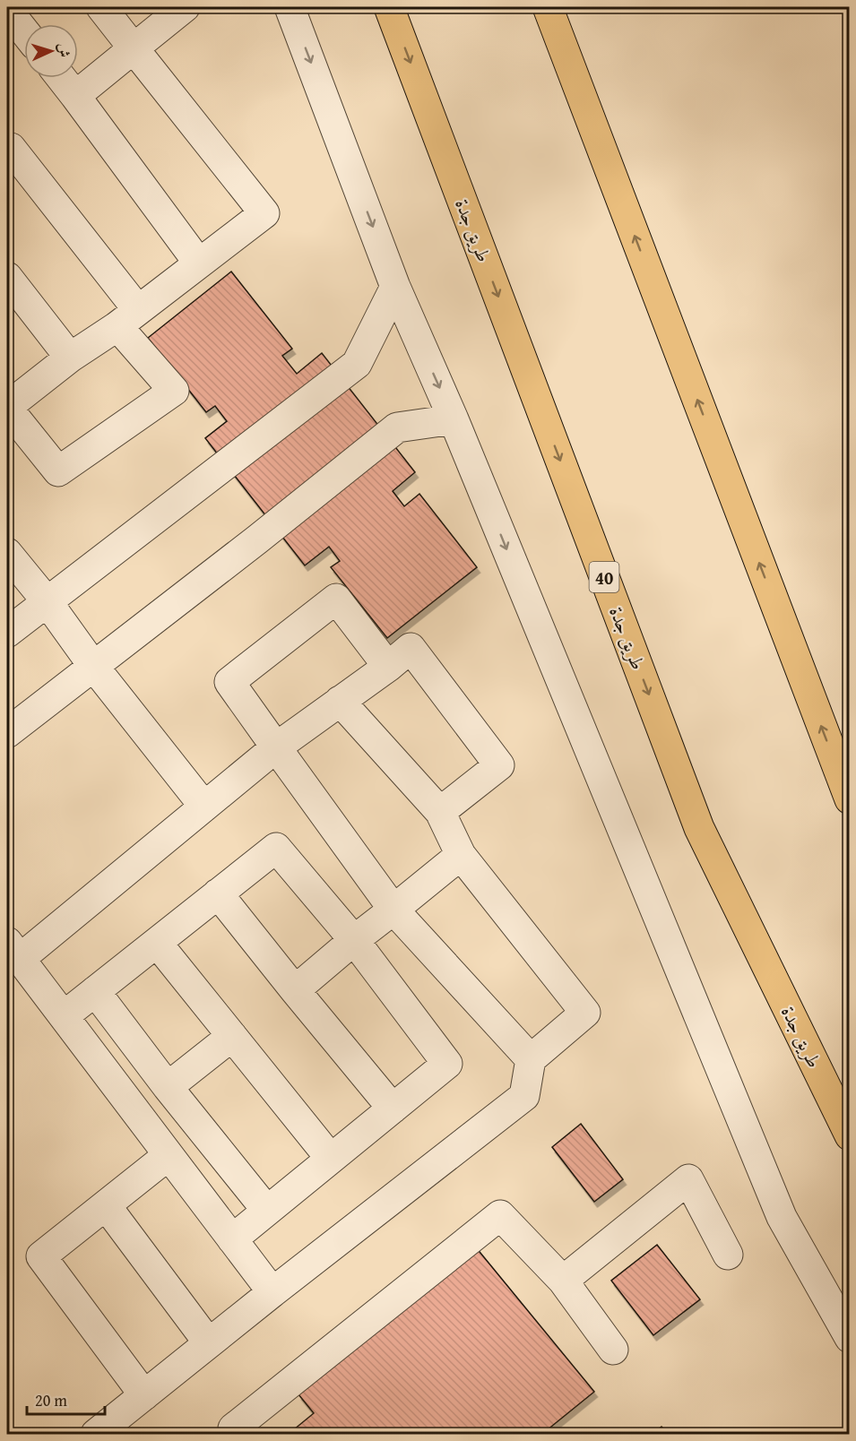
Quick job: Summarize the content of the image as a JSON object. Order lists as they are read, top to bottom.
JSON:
{
  "streets": {
    "highway": ["طريق جدة", "40"]
  },
  "scale_bar": "20 m",
  "north": "right"
}
